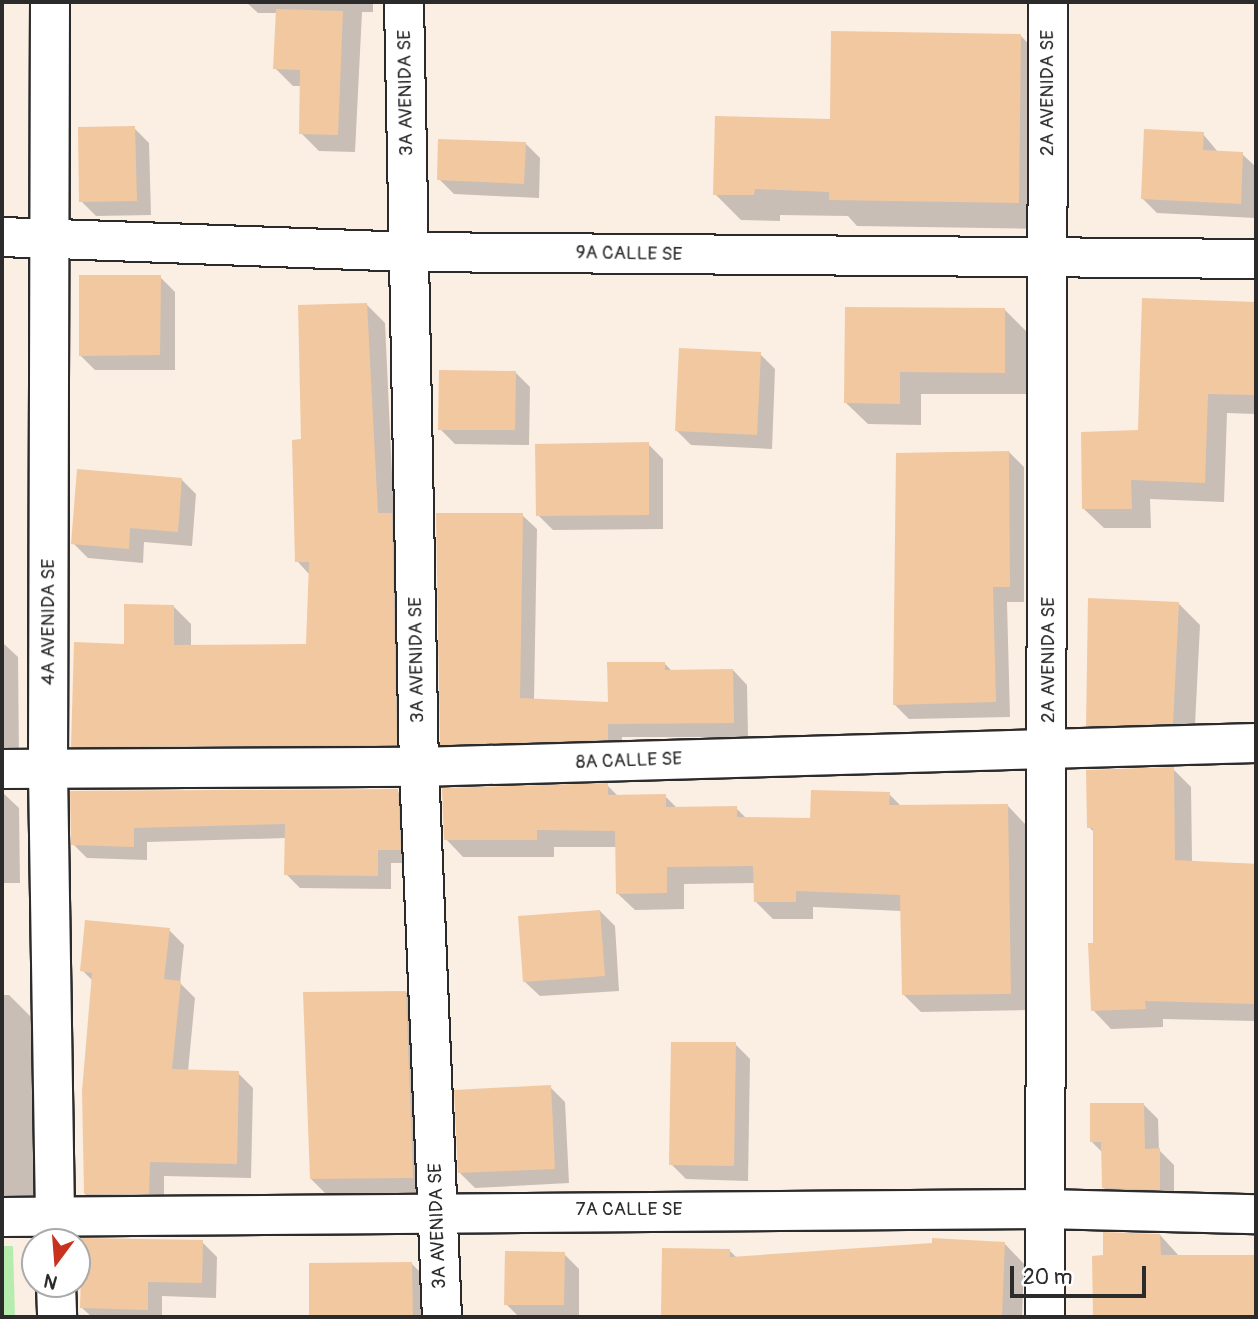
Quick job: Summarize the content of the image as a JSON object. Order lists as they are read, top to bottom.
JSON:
{
  "streets": {
    "street": [
      "3A AVENIDA SE",
      "2A AVENIDA SE",
      "9A CALLE SE",
      "4A AVENIDA SE",
      "8A CALLE SE",
      "7A CALLE SE"
    ]
  },
  "crossings": [
    ["3A AVENIDA SE", "9A CALLE SE"],
    ["3A AVENIDA SE", "8A CALLE SE"],
    ["3A AVENIDA SE", "7A CALLE SE"],
    ["2A AVENIDA SE", "9A CALLE SE"],
    ["2A AVENIDA SE", "8A CALLE SE"],
    ["2A AVENIDA SE", "7A CALLE SE"],
    ["9A CALLE SE", "4A AVENIDA SE"],
    ["4A AVENIDA SE", "8A CALLE SE"]
  ],
  "scale_bar": "20 m",
  "north": "bottom"
}
